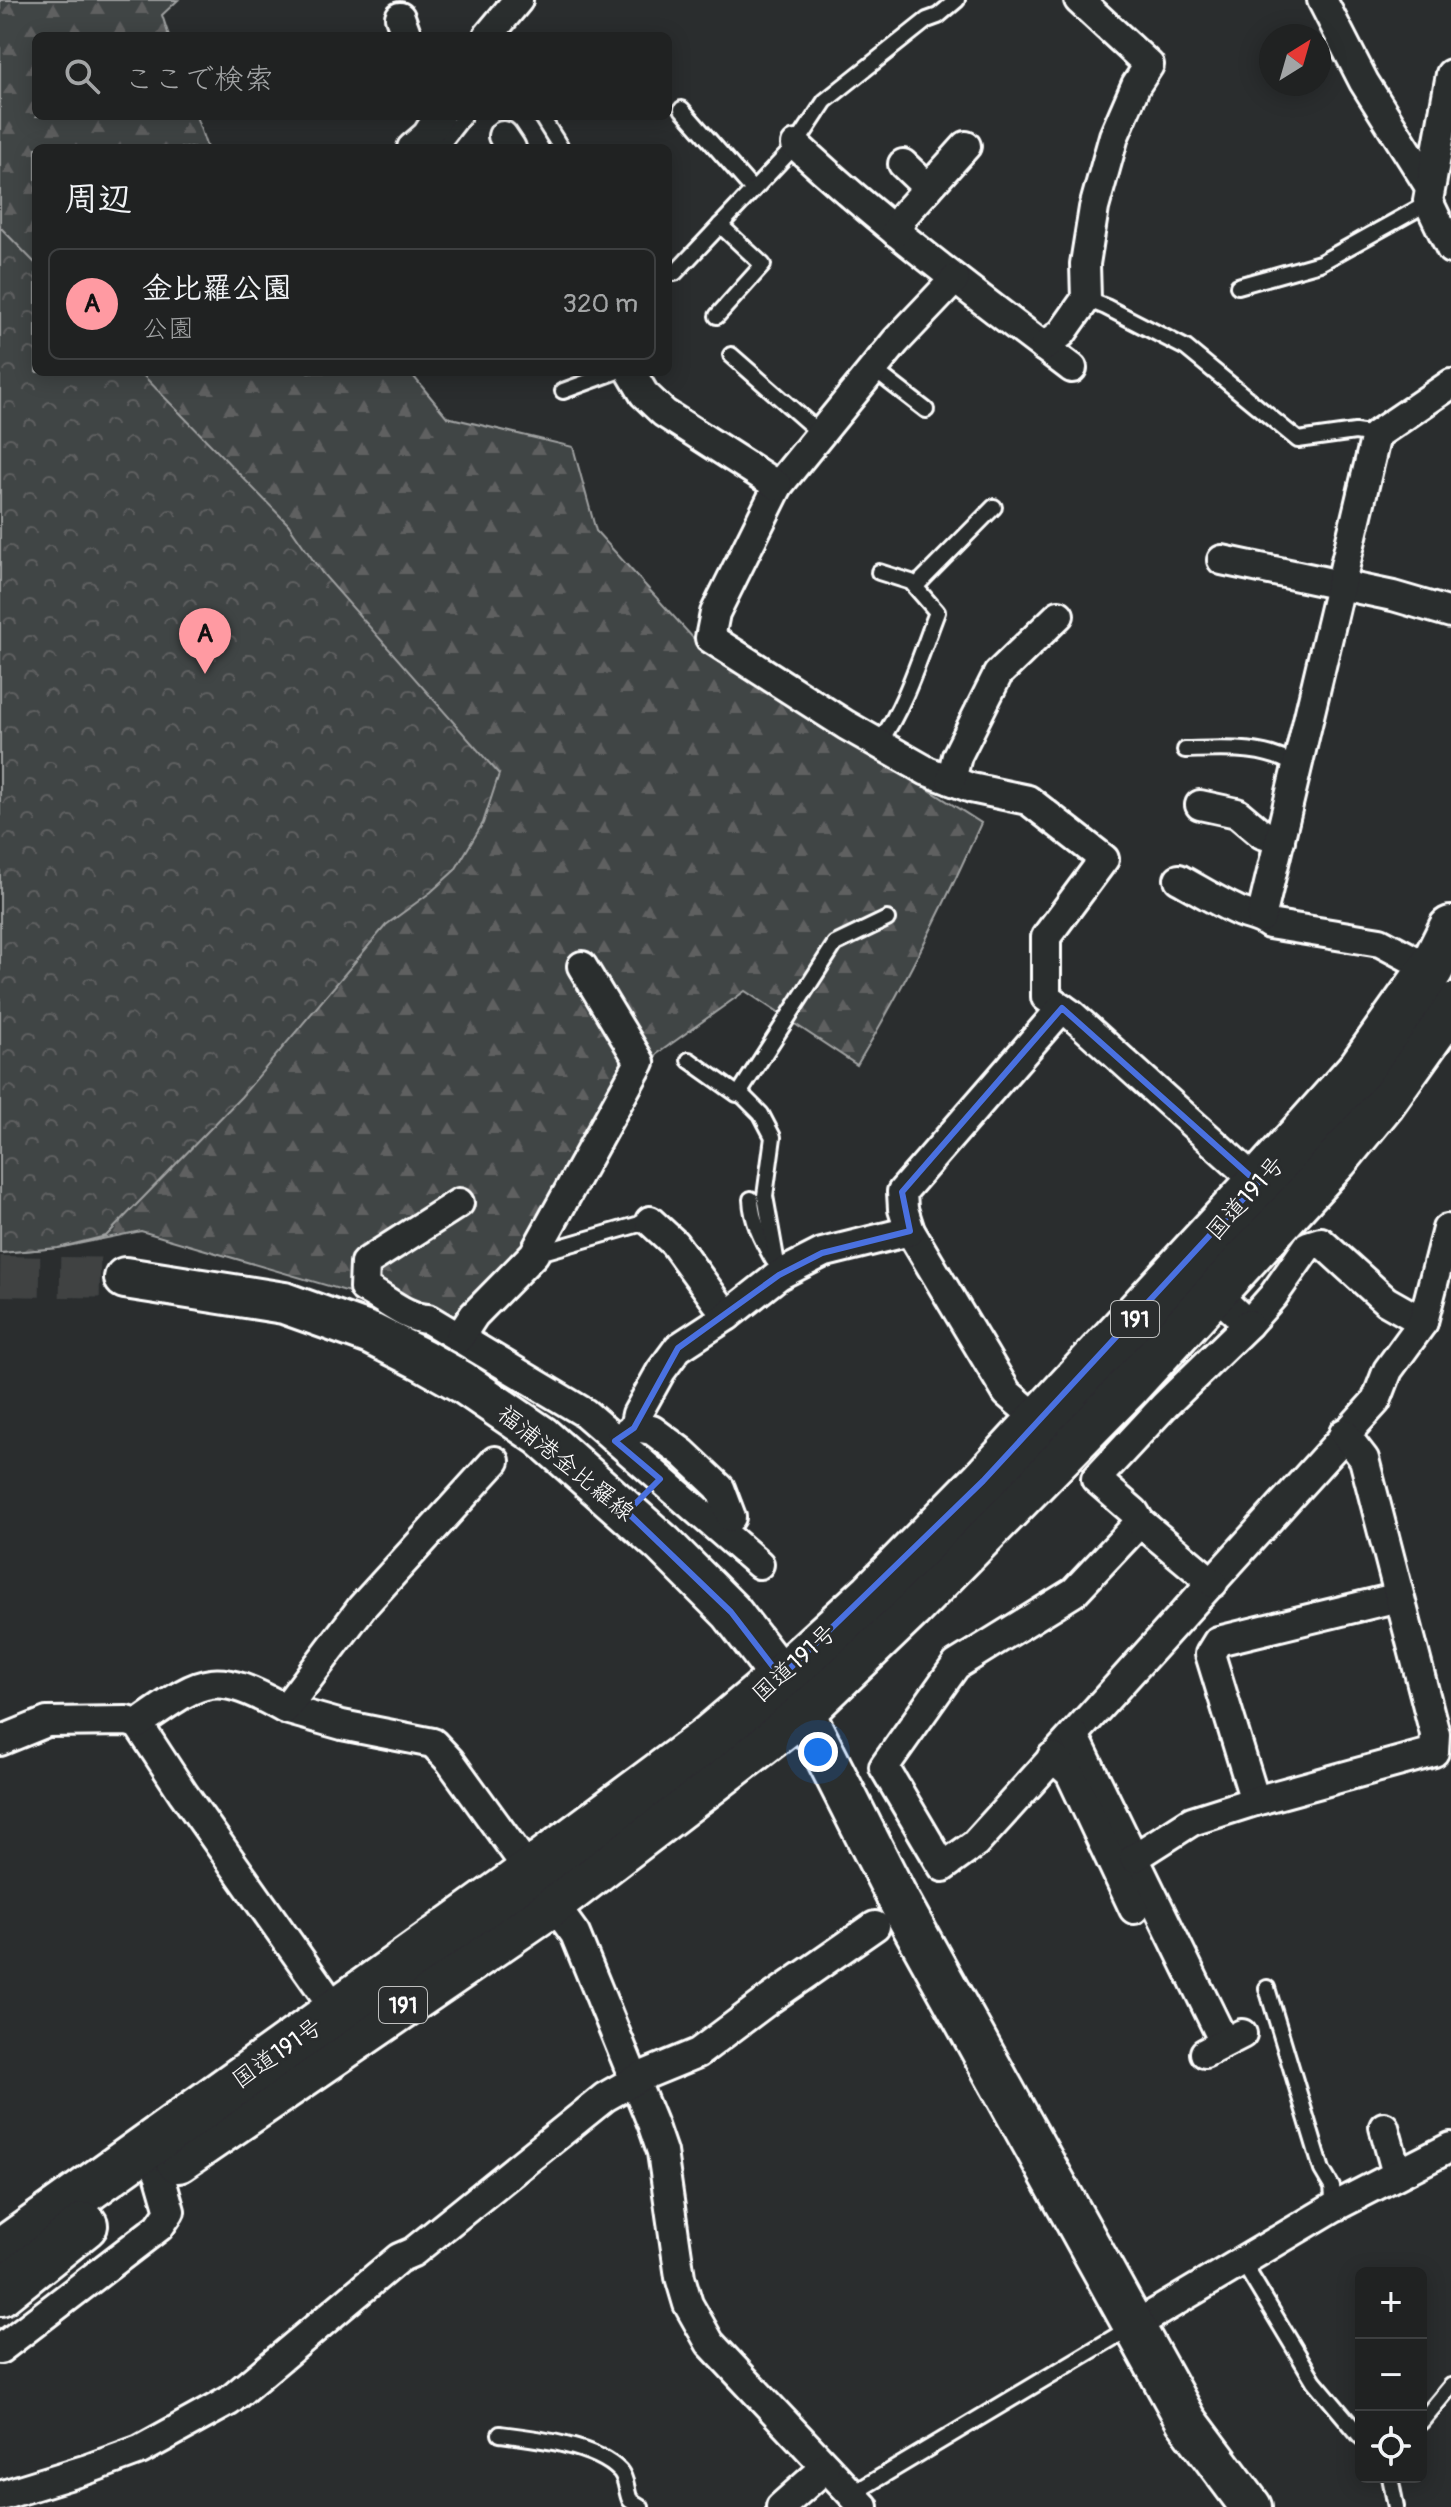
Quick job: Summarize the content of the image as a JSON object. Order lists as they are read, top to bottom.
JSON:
{
  "streets": {
    "highway": ["国道191号", "191"],
    "street": ["福浦港金比羅線"]
  },
  "crossings": [
    ["国道191号", "福浦港金比羅線"]
  ],
  "north": "top right",
  "page": {
    "search": "ここで検索",
    "heading": "周辺",
    "list": [
      {
        "mark": "A",
        "name": "金比羅公園",
        "note": "公園",
        "value": "320 m"
      }
    ],
    "pins": "A",
    "map_buttons": ["+", "−"]
  }
}
